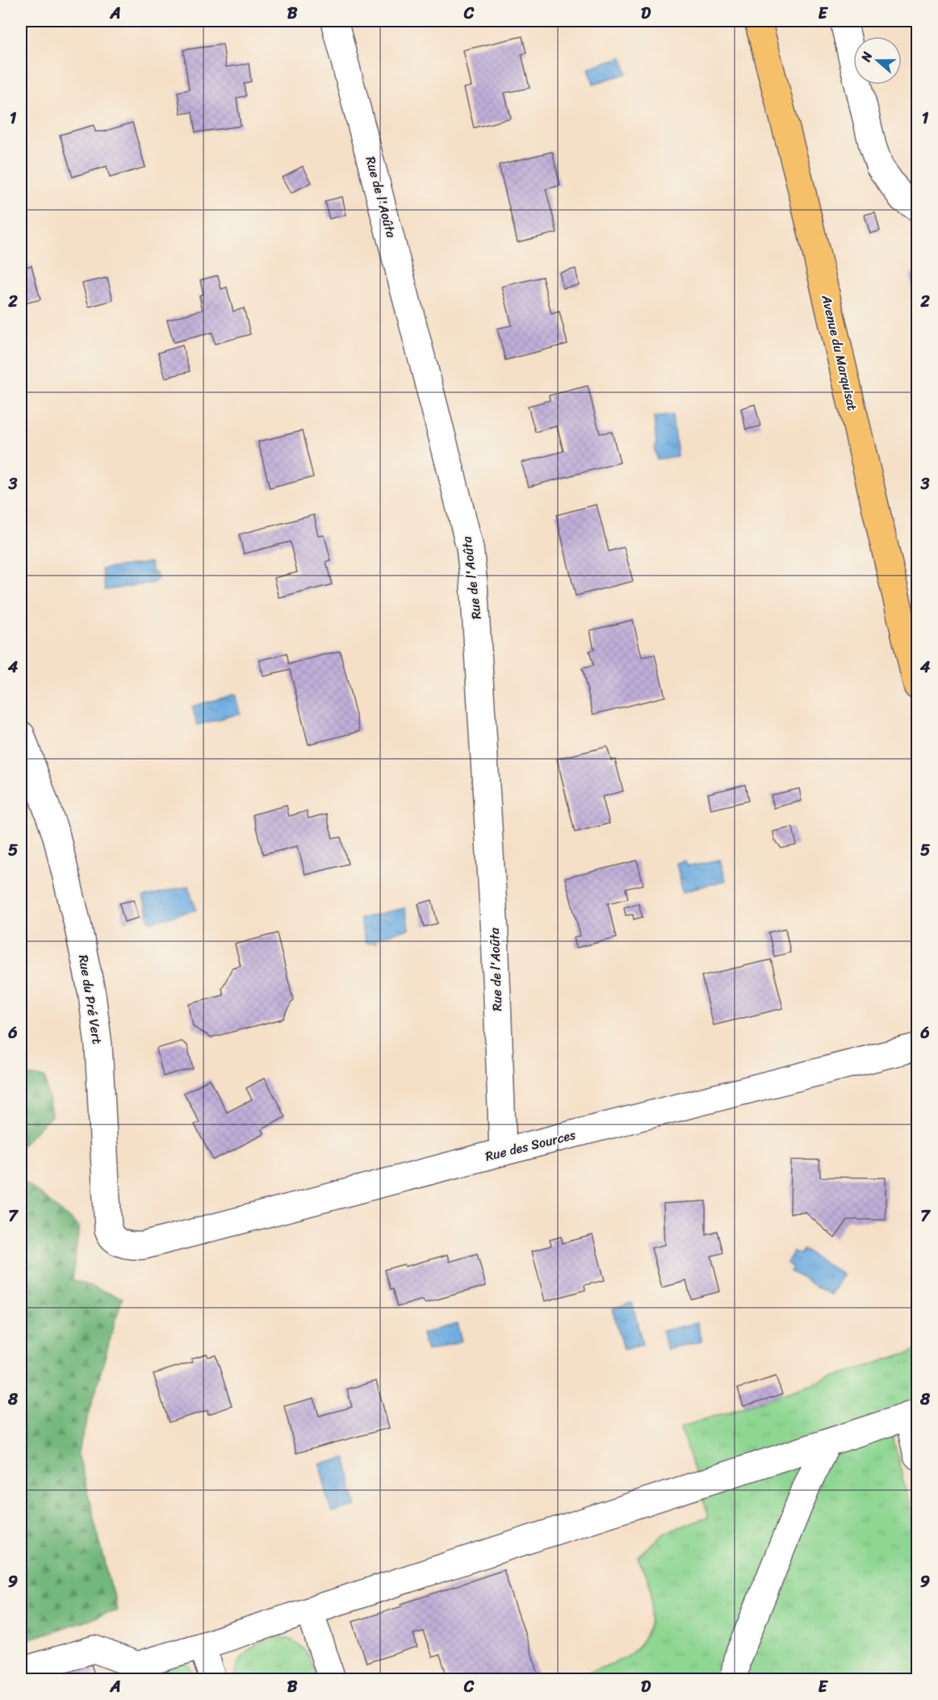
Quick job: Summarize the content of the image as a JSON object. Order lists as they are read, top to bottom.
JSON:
{
  "streets": {
    "main road": ["Avenue du Marquisat"],
    "street": ["Rue de l'Aoûta", "Rue du Pré Vert", "Rue des Sources"]
  },
  "crossings": [
    ["Rue de l'Aoûta", "Rue des Sources"],
    ["Rue du Pré Vert", "Rue des Sources"]
  ],
  "north": "left",
  "grid": {
    "columns": [
      "A",
      "B",
      "C",
      "D",
      "E"
    ],
    "rows": [
      "1",
      "2",
      "3",
      "4",
      "5",
      "6",
      "7",
      "8",
      "9"
    ]
  }
}
